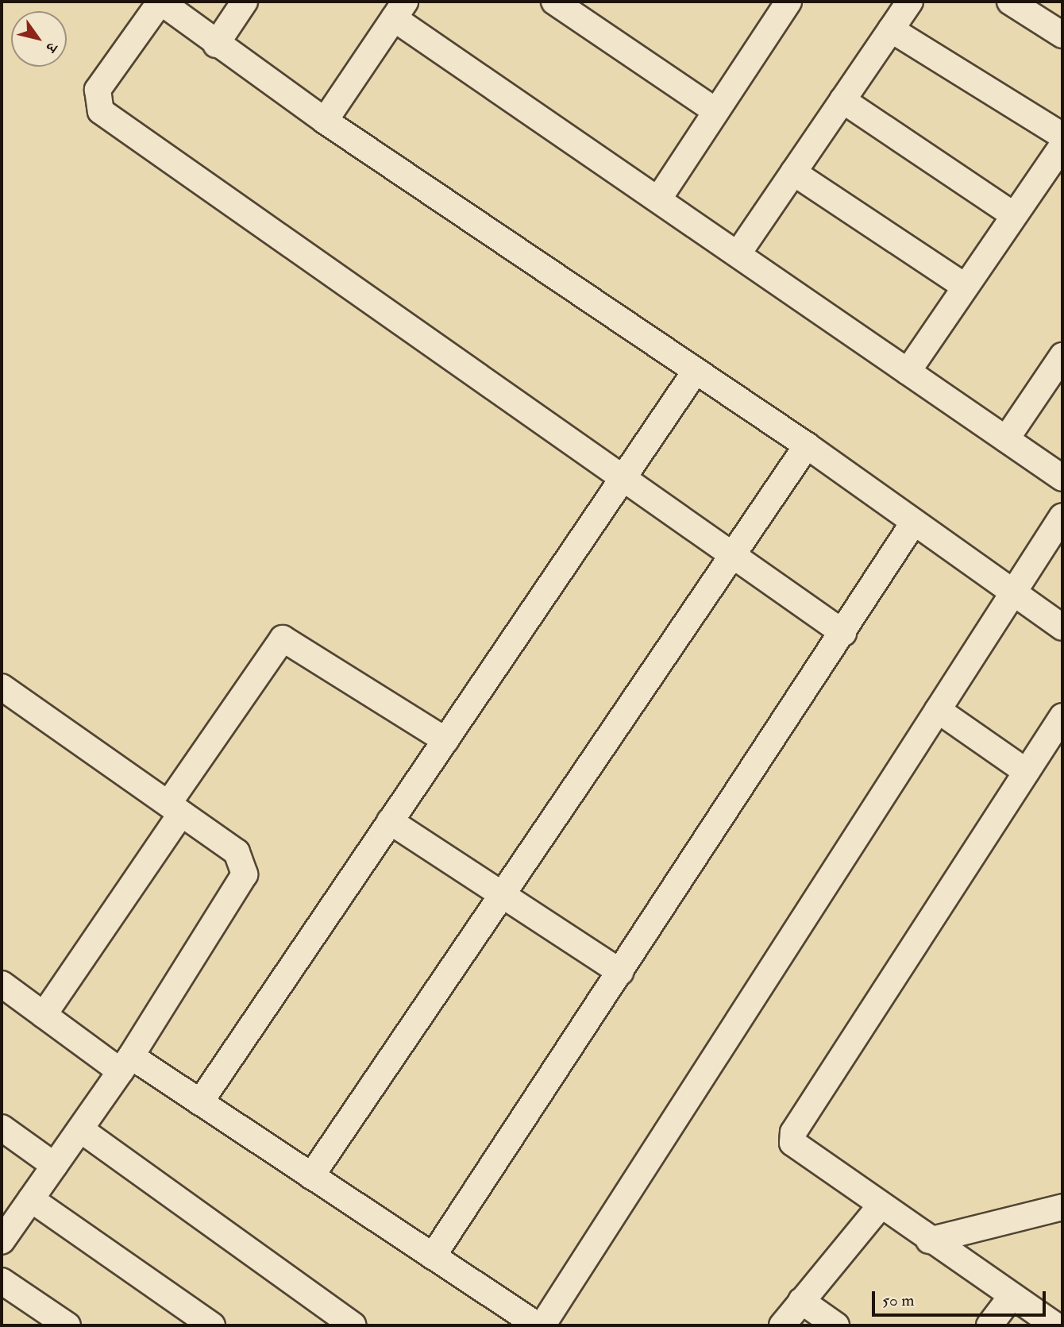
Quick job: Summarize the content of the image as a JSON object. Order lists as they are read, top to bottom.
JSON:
{
  "scale_bar": "50 m",
  "north": "bottom right"
}
